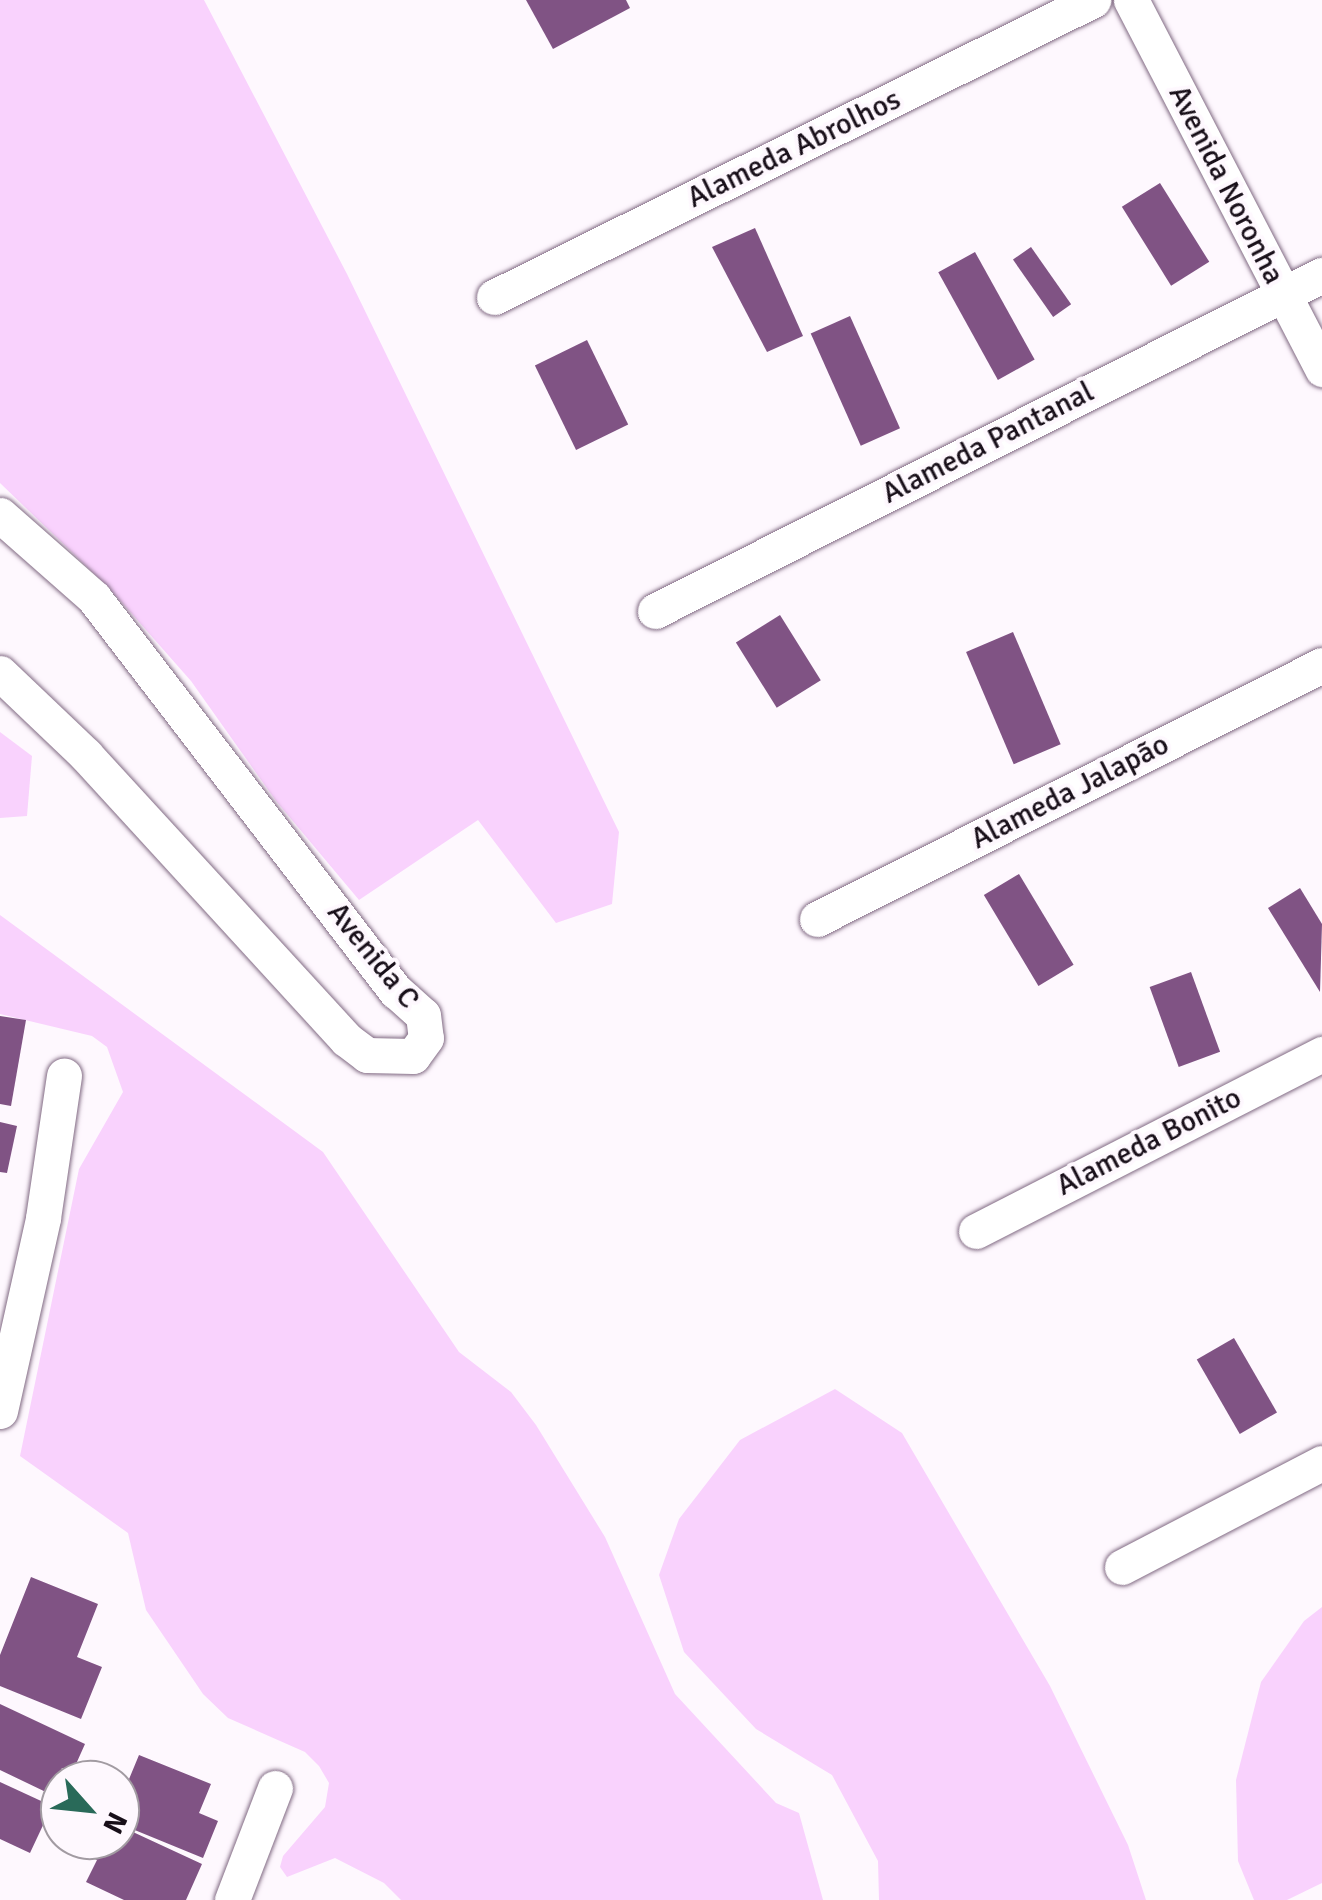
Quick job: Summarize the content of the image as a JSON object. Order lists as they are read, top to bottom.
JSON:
{
  "streets": {
    "street": [
      "Alameda Abrolhos",
      "Avenida Noronha",
      "Alameda Pantanal",
      "Alameda Jalapão",
      "Avenida C",
      "Alameda Bonito"
    ]
  },
  "crossings": [
    ["Avenida Noronha", "Alameda Pantanal"]
  ],
  "north": "bottom right"
}
